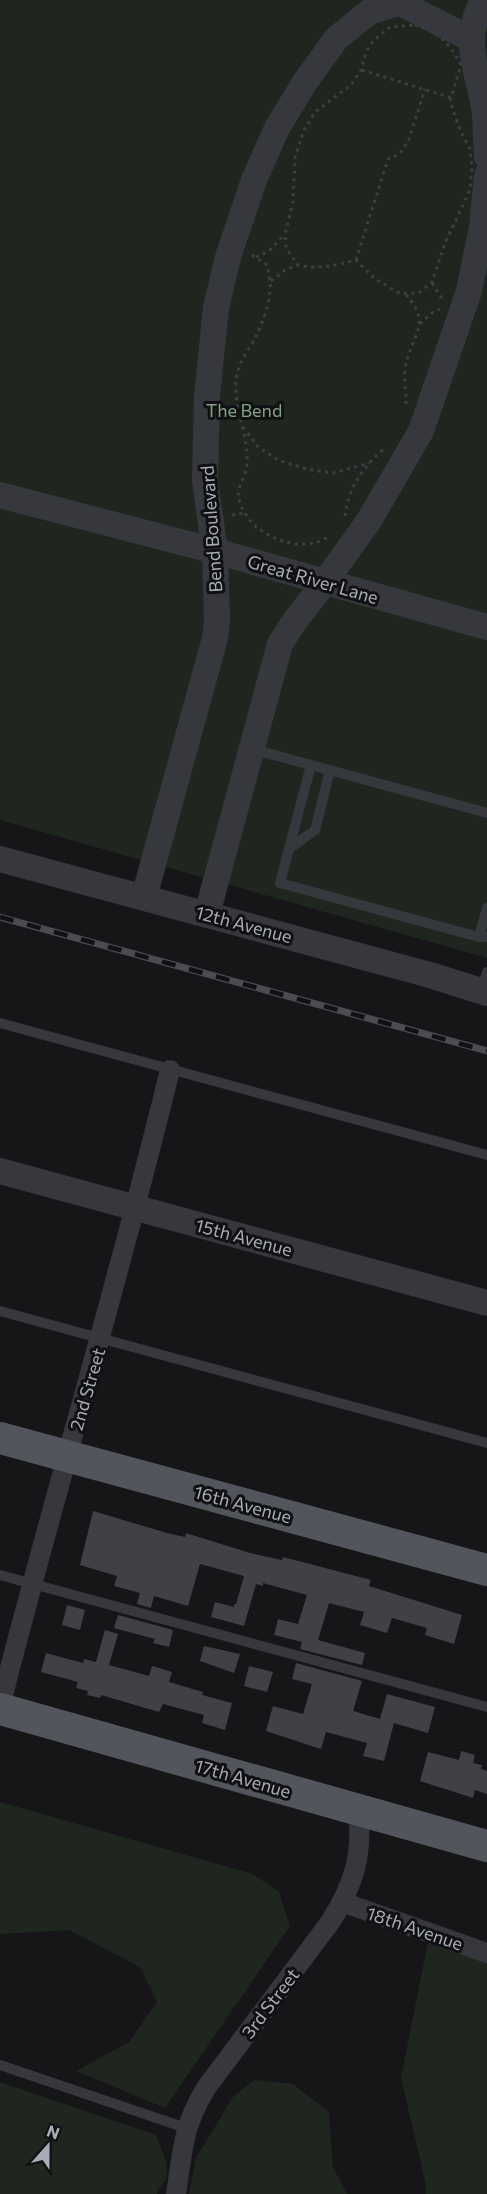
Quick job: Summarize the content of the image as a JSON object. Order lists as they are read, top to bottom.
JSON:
{
  "streets": {
    "main road": ["16th Avenue", "17th Avenue"],
    "street": [
      "Bend Boulevard",
      "Great River Lane",
      "12th Avenue",
      "15th Avenue",
      "2nd Street",
      "18th Avenue",
      "3rd Street"
    ]
  },
  "crossings": [
    ["Bend Boulevard", "Great River Lane"],
    ["Bend Boulevard", "12th Avenue"],
    ["15th Avenue", "2nd Street"],
    ["2nd Street", "16th Avenue"],
    ["2nd Street", "17th Avenue"],
    ["17th Avenue", "3rd Street"],
    ["18th Avenue", "3rd Street"]
  ],
  "parks": ["The Bend"],
  "north": "top"
}
